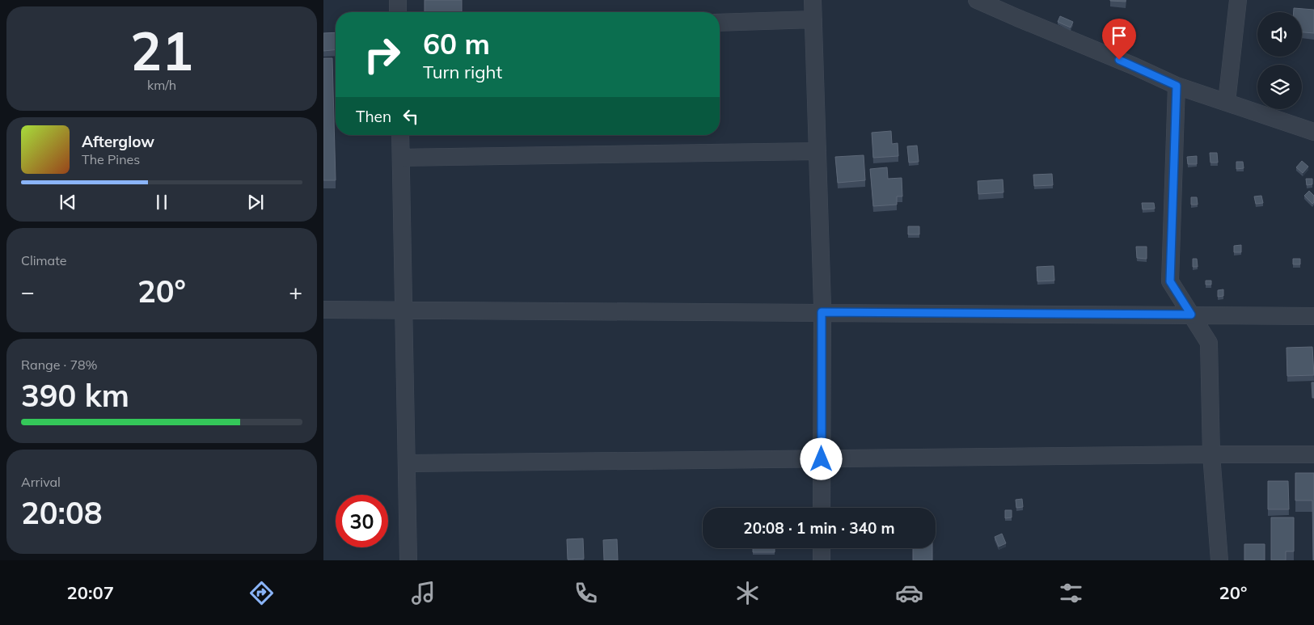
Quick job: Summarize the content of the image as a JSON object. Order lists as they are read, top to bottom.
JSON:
{
  "page": {
    "tile": [
      ["21", "km/h"],
      "Climate",
      ["Range · 78%", "390 km"],
      ["Arrival", "20:08"]
    ],
    "turn": ["60 m", "Turn right"],
    "then": "Then",
    "song": ["Afterglow", "The Pines"],
    "heat": ["−", "20°", "+"],
    "limit": "30",
    "trip": "20:08 · 1 min · 340 m",
    "tabs": ["20:07", "20°"]
  }
}
